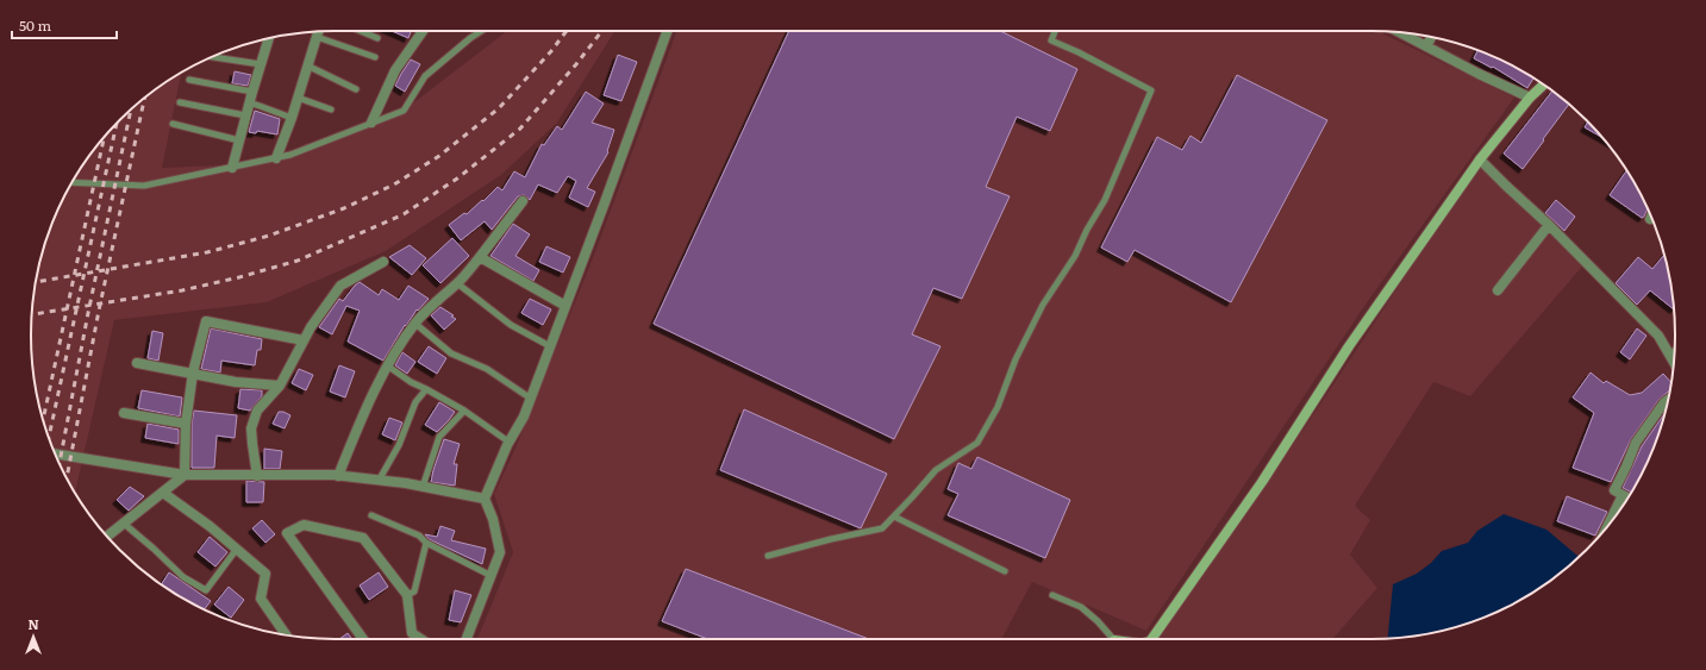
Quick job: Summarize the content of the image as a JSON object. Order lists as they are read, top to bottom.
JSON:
{
  "scale_bar": "50 m",
  "north": "top"
}
